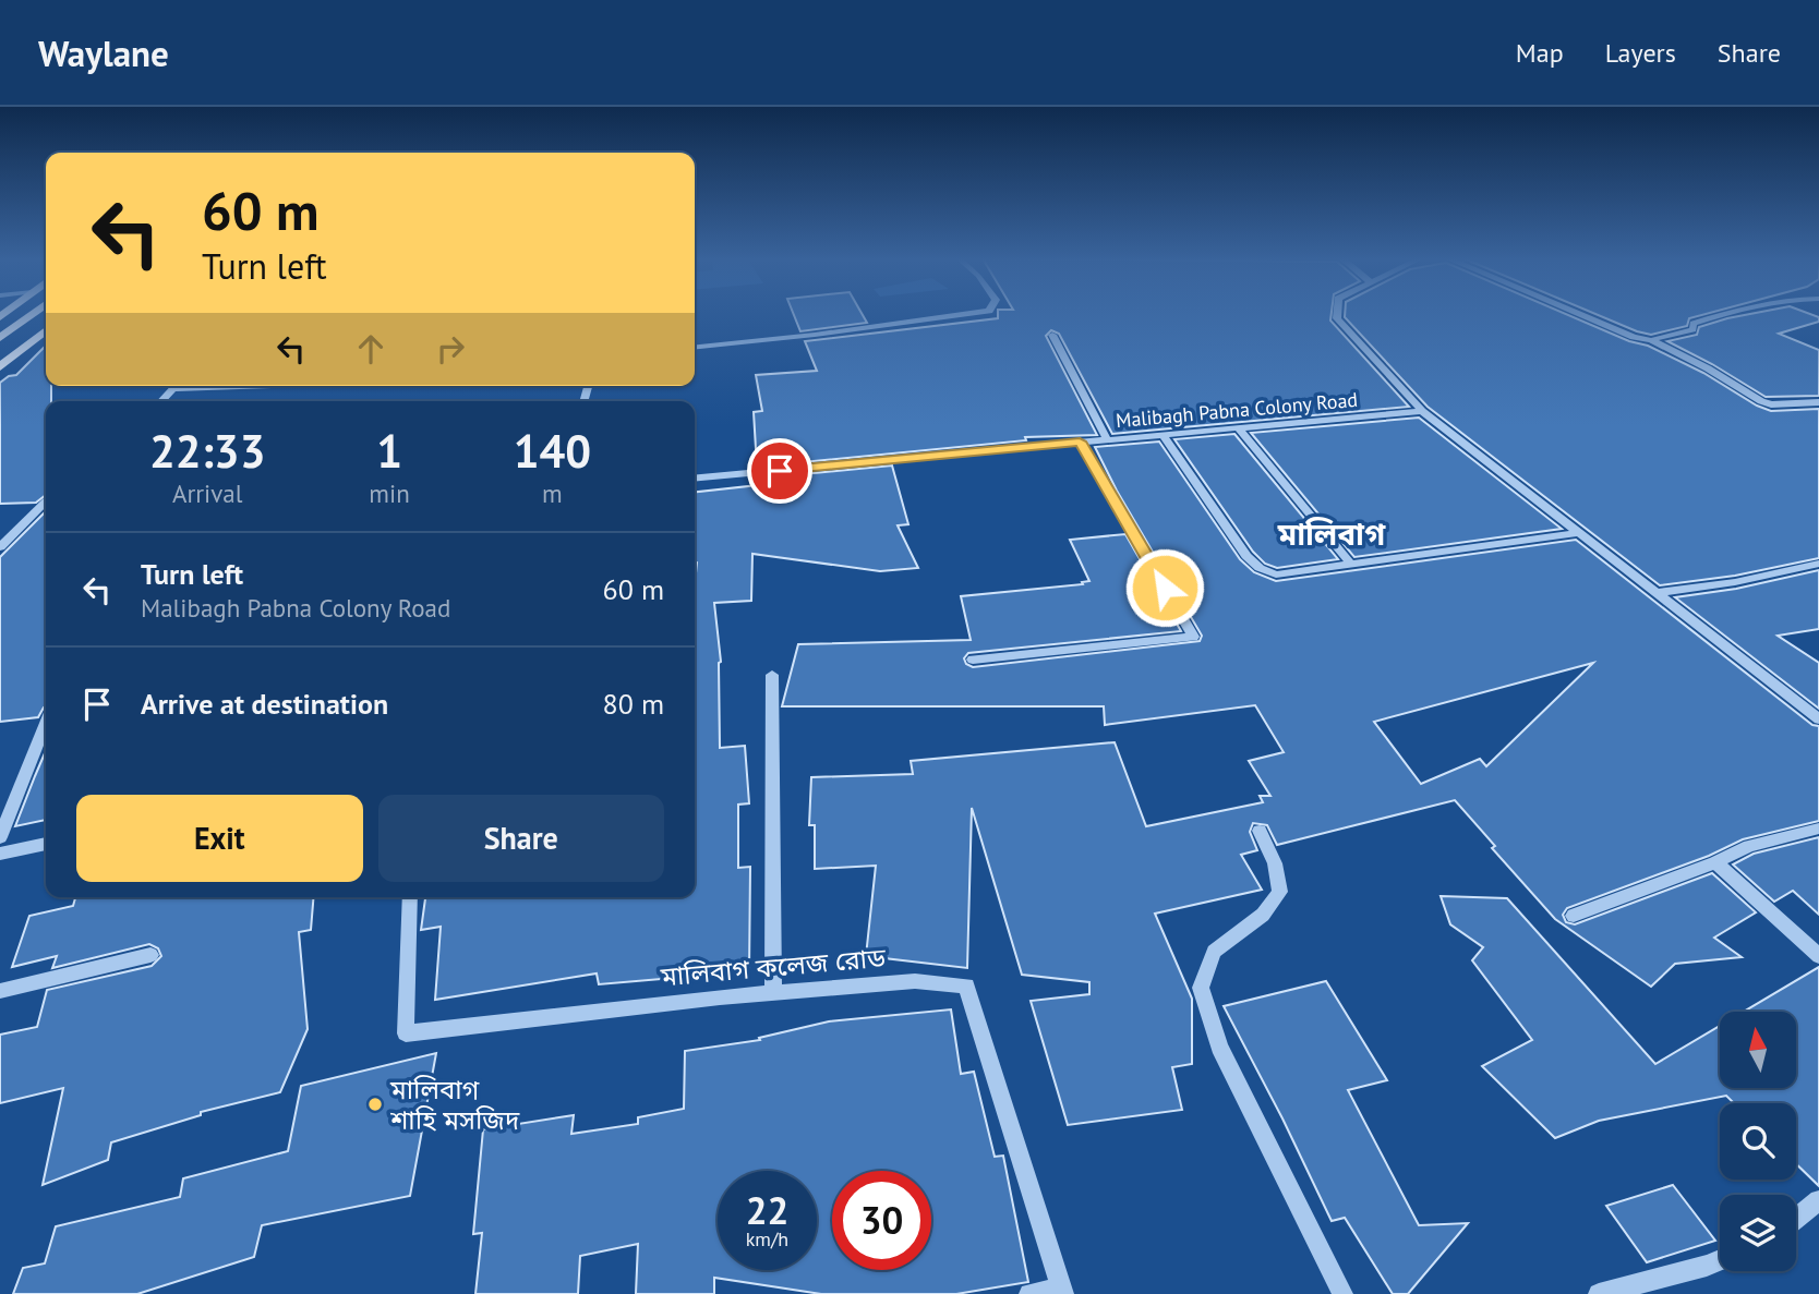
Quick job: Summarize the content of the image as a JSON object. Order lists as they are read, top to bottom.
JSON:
{
  "streets": {
    "street": ["Malibagh Pabna Colony Road", "মালিবাগ কলেজ রোড"]
  },
  "districts": ["মালিবাগ"],
  "places": ["মালিবাগ শাহি মসজিদ"],
  "north": "top",
  "page": {
    "header": "Waylane",
    "nav": ["Map", "Layers", "Share"],
    "turn": ["60 m", "Turn left"],
    "eta": [
      "22:33",
      "Arrival",
      "1",
      "min",
      "140",
      "m"
    ],
    "list": [
      {
        "name": "Turn left",
        "note": "Malibagh Pabna Colony Road",
        "value": "60 m"
      },
      {
        "name": "Arrive at destination",
        "value": "80 m"
      }
    ],
    "buttons": ["Exit", "Share"],
    "speed": "22 km/h",
    "limit": "30"
  }
}
